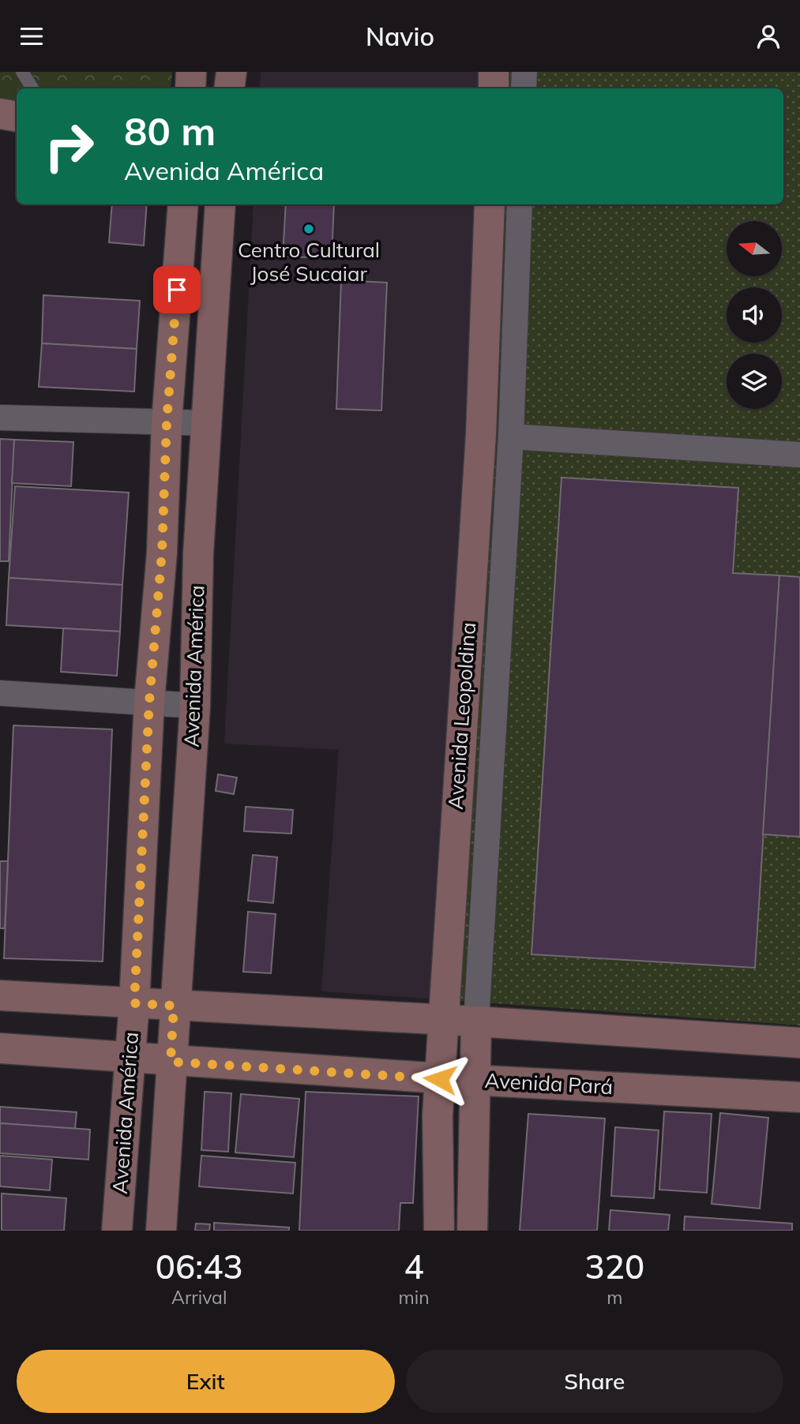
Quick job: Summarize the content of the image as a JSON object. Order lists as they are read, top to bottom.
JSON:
{
  "streets": {
    "main road": ["Avenida América", "Avenida Leopoldina", "Avenida Pará"]
  },
  "crossings": [
    ["Avenida América", "Avenida Pará"],
    ["Avenida Leopoldina", "Avenida Pará"]
  ],
  "places": ["Centro Cultural José Sucaiar"],
  "north": "left",
  "page": {
    "header": "Navio",
    "turn": ["80 m", "Avenida América"],
    "eta": [
      "06:43",
      "Arrival",
      "4",
      "min",
      "320",
      "m"
    ],
    "buttons": ["Exit", "Share"]
  }
}
